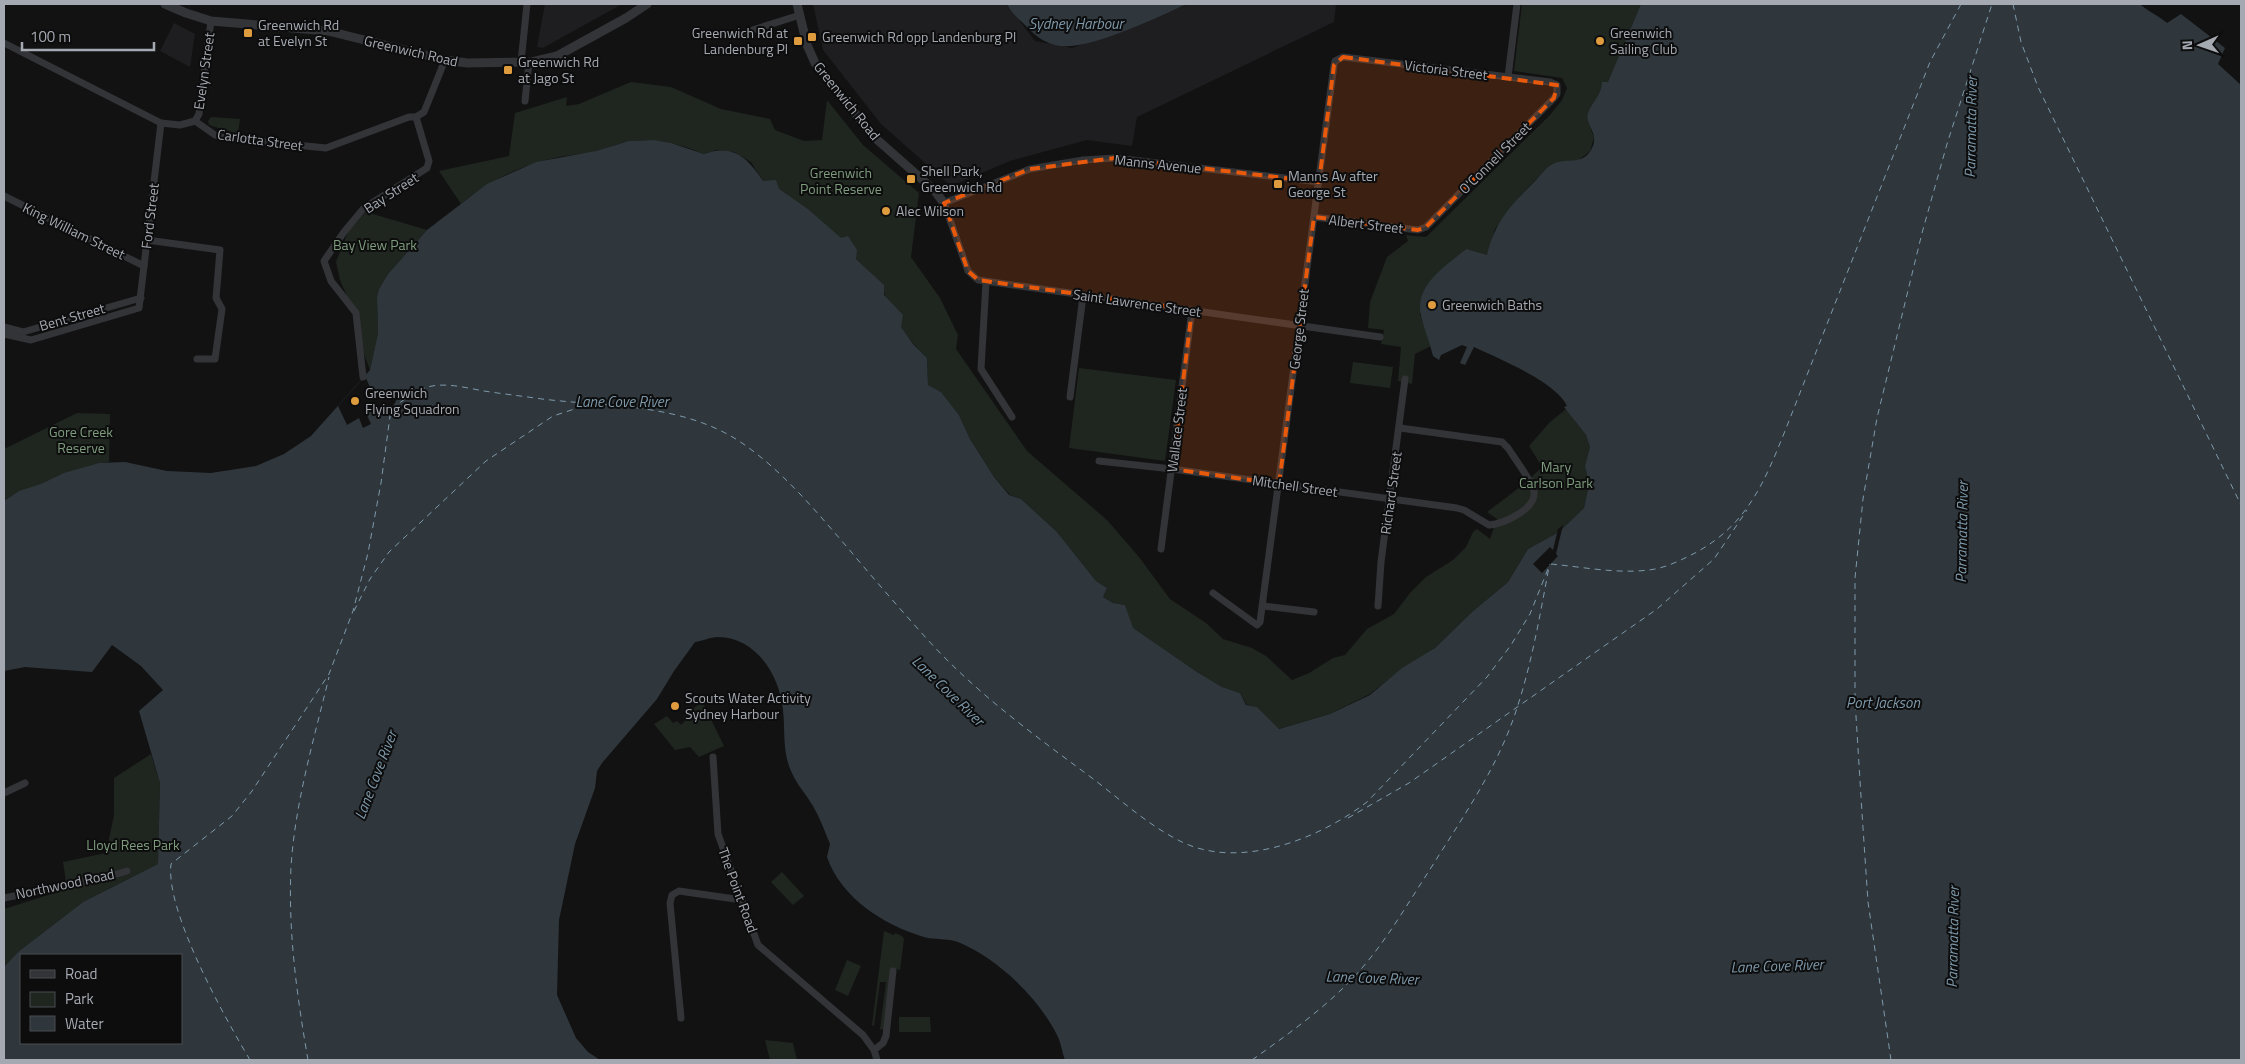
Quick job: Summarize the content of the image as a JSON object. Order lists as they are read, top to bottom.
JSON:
{
  "streets": {
    "street": [
      "Greenwich Road",
      "Victoria Street",
      "Evelyn Street",
      "Carlotta Street",
      "O'Connell Street",
      "Manns Avenue",
      "Bay Street",
      "Ford Street",
      "Albert Street",
      "King William Street",
      "Saint Lawrence Street",
      "Bent Street",
      "George Street",
      "Wallace Street",
      "Mitchell Street",
      "Richard Street",
      "Northwood Road",
      "The Point Road"
    ]
  },
  "crossings": [
    ["Greenwich Road", "Evelyn Street"],
    ["Greenwich Road", "Manns Avenue"],
    ["Greenwich Road", "Saint Lawrence Street"],
    ["Victoria Street", "O'Connell Street"],
    ["Victoria Street", "George Street"],
    ["Evelyn Street", "Carlotta Street"],
    ["Carlotta Street", "Bay Street"],
    ["O'Connell Street", "Albert Street"],
    ["Manns Avenue", "Saint Lawrence Street"],
    ["Manns Avenue", "George Street"],
    ["Ford Street", "King William Street"],
    ["Ford Street", "Bent Street"],
    ["Albert Street", "George Street"],
    ["Saint Lawrence Street", "George Street"],
    ["Saint Lawrence Street", "Wallace Street"],
    ["George Street", "Mitchell Street"],
    ["Wallace Street", "Mitchell Street"],
    ["Mitchell Street", "Richard Street"]
  ],
  "water": [
    "Sydney Harbour",
    "Parramatta River",
    "Lane Cove River",
    "Port Jackson"
  ],
  "parks": [
    "Greenwich Point Reserve",
    "Bay View Park",
    "Gore Creek Reserve",
    "Mary Carlson Park",
    "Lloyd Rees Park"
  ],
  "places": {
    "transit": [
      "Greenwich Rd at Evelyn St",
      "Greenwich Rd opp Landenburg Pl",
      "Greenwich Rd at Landenburg Pl",
      "Greenwich Rd at Jago St",
      "Shell Park, Greenwich Rd",
      "Manns Av after George St"
    ],
    "other": [
      "Greenwich Sailing Club",
      "Alec Wilson",
      "Greenwich Baths",
      "Greenwich Flying Squadron",
      "Scouts Water Activity Sydney Harbour"
    ]
  },
  "legend": ["Road", "Park", "Water"],
  "scale_bar": "100 m",
  "north": "left"
}
